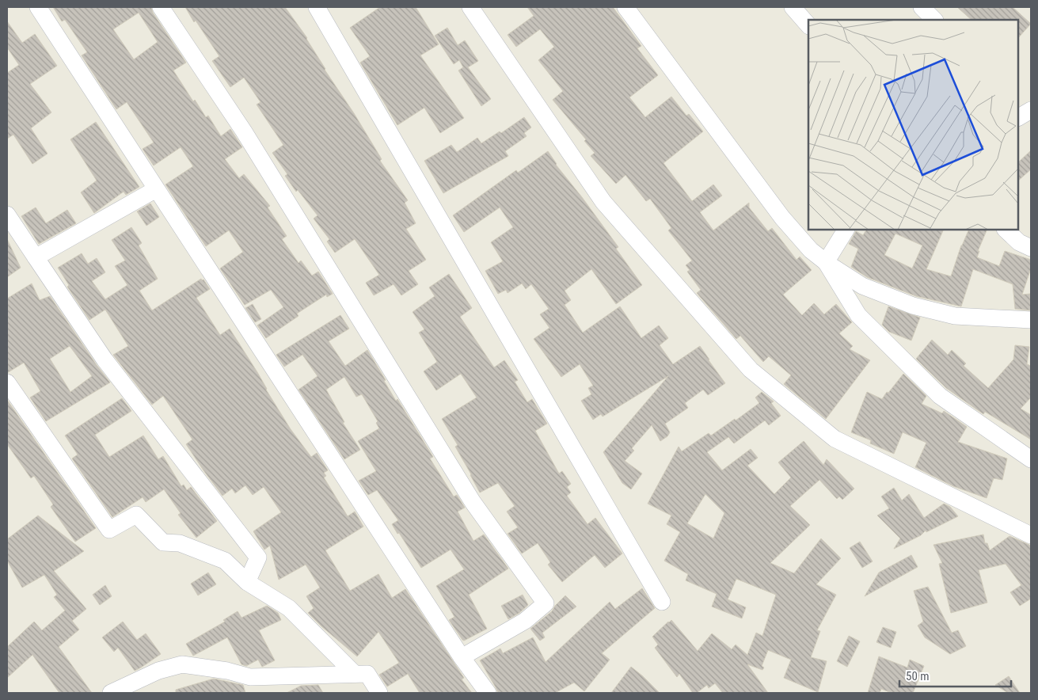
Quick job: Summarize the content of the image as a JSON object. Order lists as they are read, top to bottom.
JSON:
{
  "scale_bar": "50 m"
}
